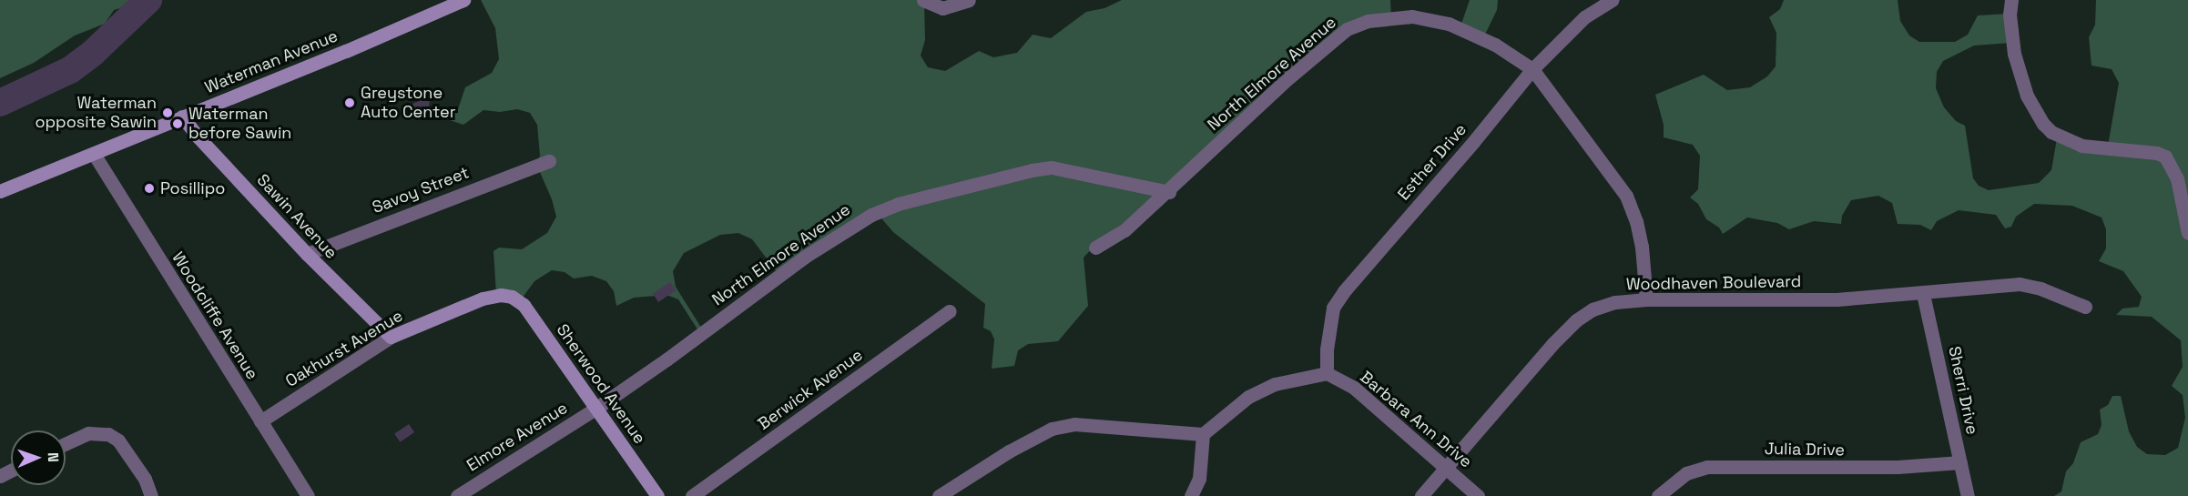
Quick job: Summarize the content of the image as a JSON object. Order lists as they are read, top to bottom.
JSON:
{
  "streets": {
    "street": [
      "Waterman Avenue",
      "North Elmore Avenue",
      "Esther Drive",
      "Savoy Street",
      "Sawin Avenue",
      "Woodhaven Boulevard",
      "Woodcliffe Avenue",
      "Oakhurst Avenue",
      "Sherwood Avenue",
      "Berwick Avenue",
      "Sherri Drive",
      "Barbara Ann Drive",
      "Elmore Avenue",
      "Julia Drive"
    ]
  },
  "crossings": [
    ["Waterman Avenue", "Sawin Avenue"],
    ["Waterman Avenue", "Woodcliffe Avenue"],
    ["North Elmore Avenue", "Esther Drive"],
    ["North Elmore Avenue", "Woodhaven Boulevard"],
    ["North Elmore Avenue", "Sherwood Avenue"],
    ["North Elmore Avenue", "Elmore Avenue"],
    ["Esther Drive", "Barbara Ann Drive"],
    ["Savoy Street", "Sawin Avenue"],
    ["Sawin Avenue", "Oakhurst Avenue"],
    ["Woodhaven Boulevard", "Sherri Drive"],
    ["Woodhaven Boulevard", "Barbara Ann Drive"],
    ["Woodcliffe Avenue", "Oakhurst Avenue"],
    ["Oakhurst Avenue", "Sherwood Avenue"],
    ["Sherwood Avenue", "Elmore Avenue"],
    ["Sherri Drive", "Julia Drive"]
  ],
  "places": [
    "Greystone Auto Center",
    "Waterman opposite Sawin",
    "Waterman before Sawin",
    "Posillipo"
  ],
  "north": "right"
}
